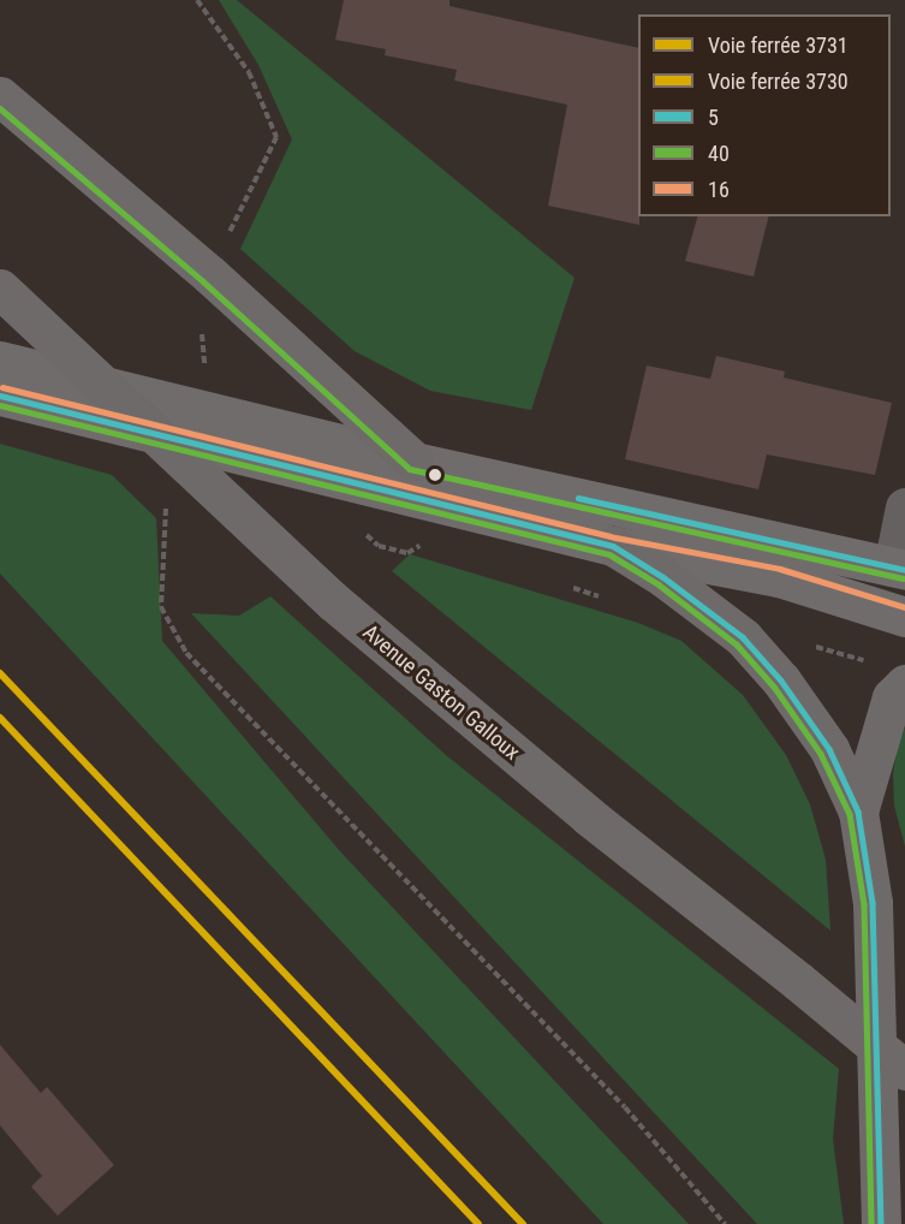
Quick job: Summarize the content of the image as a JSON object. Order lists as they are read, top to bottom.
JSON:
{
  "streets": {
    "main road": ["Avenue Gaston Galloux"]
  },
  "lines": [
    "transit line 40",
    "transit line 16",
    "transit line 5",
    "rail line 3730",
    "rail line 3731"
  ],
  "legend": [
    "Voie ferrée 3731",
    "Voie ferrée 3730",
    "5",
    "40",
    "16"
  ]
}
